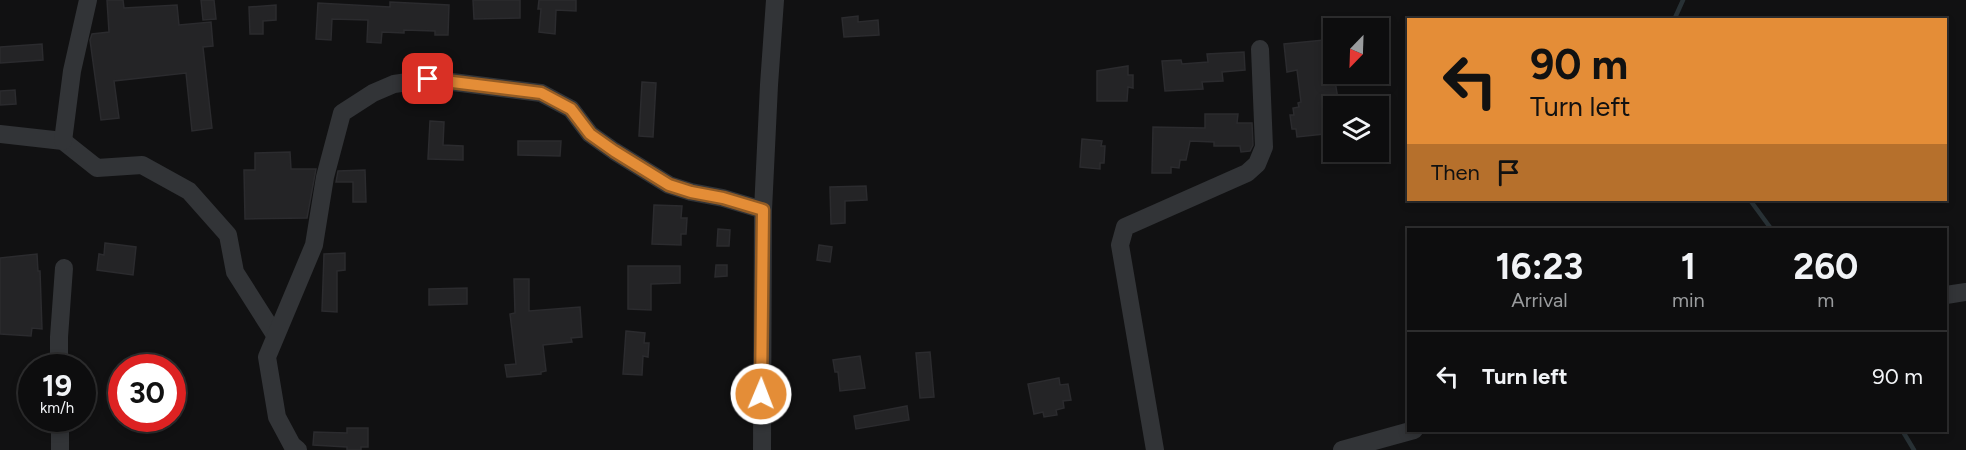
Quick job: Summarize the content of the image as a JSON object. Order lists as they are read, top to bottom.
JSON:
{
  "north": "bottom left",
  "page": {
    "turn": ["90 m", "Turn left"],
    "then": "Then",
    "eta": [
      "16:23",
      "Arrival",
      "1",
      "min",
      "260",
      "m"
    ],
    "list": [
      {
        "name": "Turn left",
        "value": "90 m"
      }
    ],
    "speed": "19 km/h",
    "limit": "30"
  }
}
